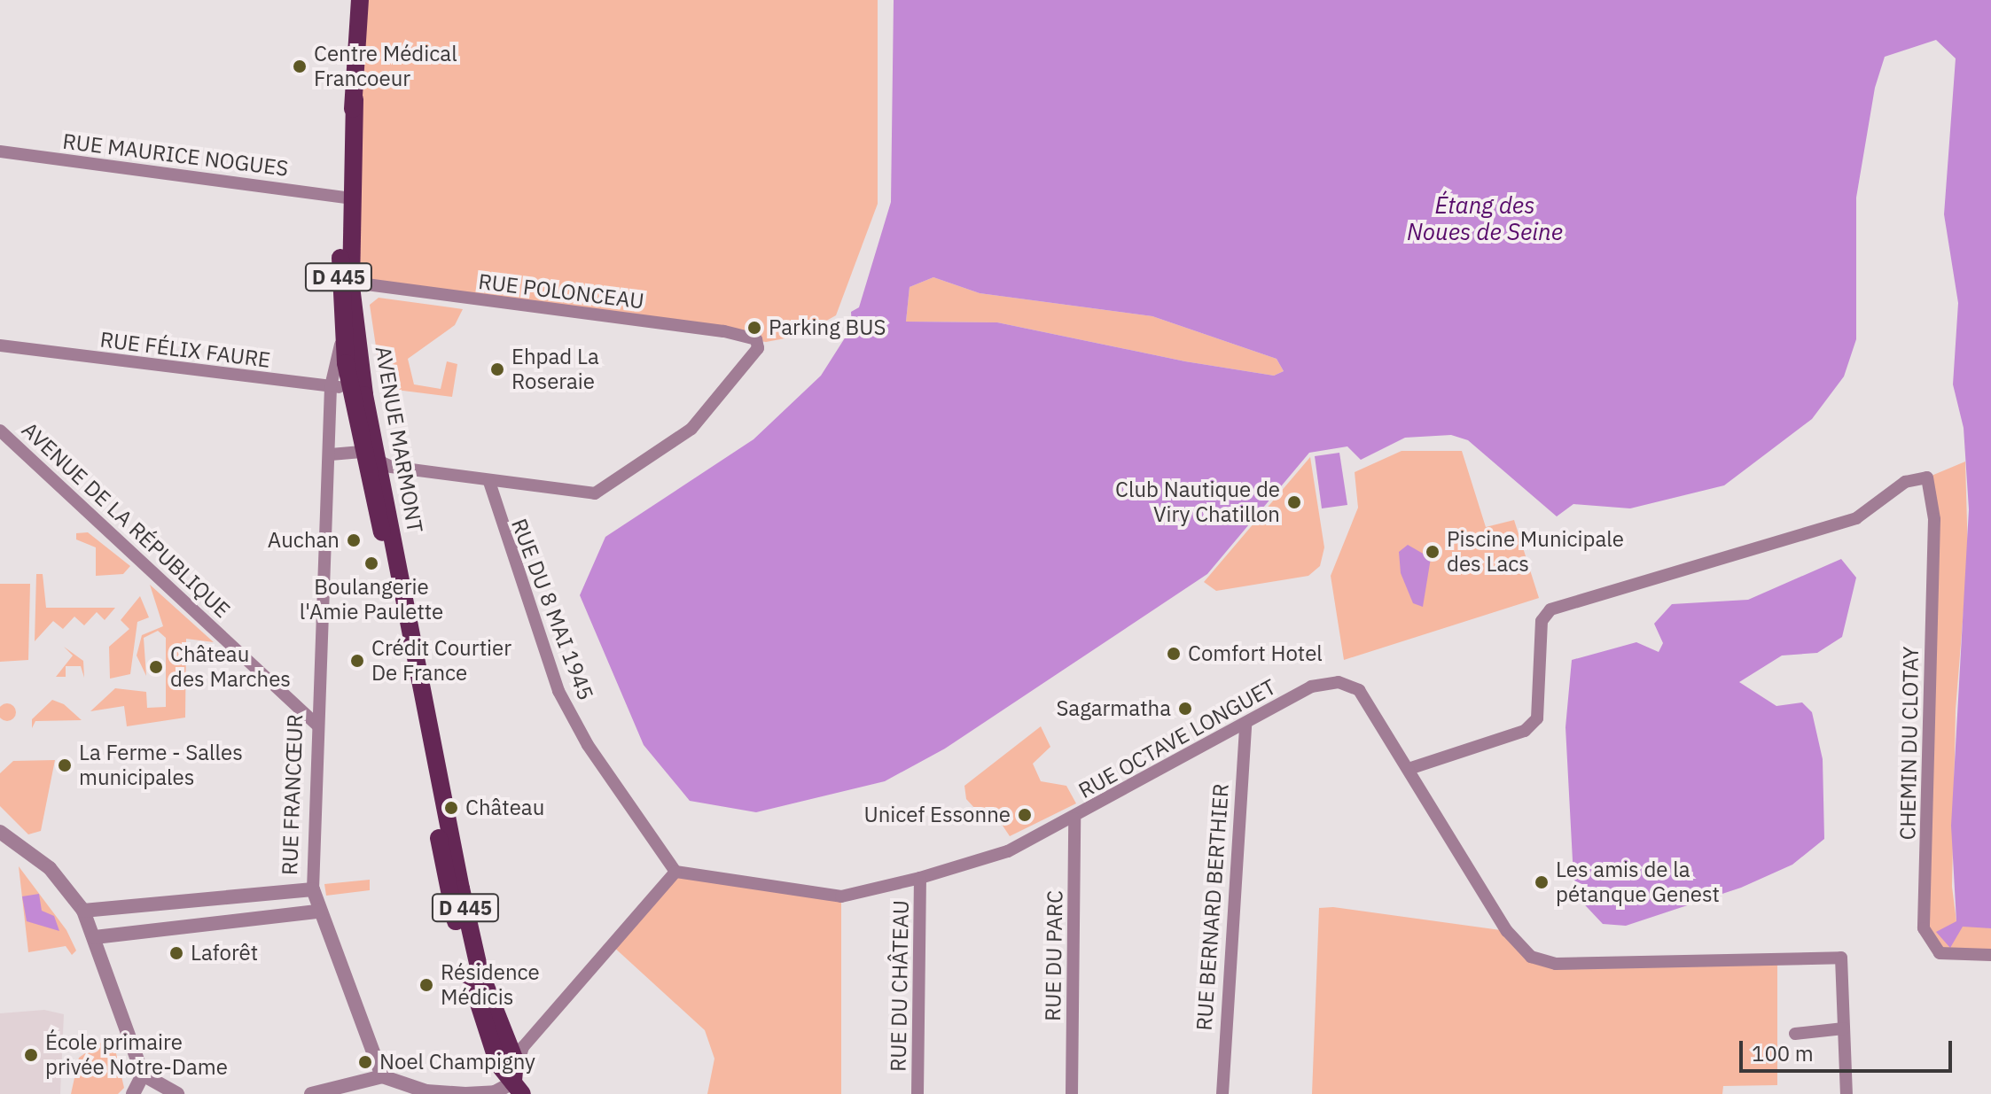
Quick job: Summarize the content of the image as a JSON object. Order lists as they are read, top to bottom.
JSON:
{
  "streets": {
    "main road": ["D 445", "AVENUE MARMONT", "RUE FRANCŒUR"],
    "street": [
      "RUE MAURICE NOGUES",
      "RUE POLONCEAU",
      "RUE FÉLIX FAURE",
      "AVENUE DE LA RÉPUBLIQUE",
      "RUE DU 8 MAI 1945",
      "RUE OCTAVE LONGUET",
      "CHEMIN DU CLOTAY",
      "RUE BERNARD BERTHIER",
      "RUE DU PARC",
      "RUE DU CHÂTEAU"
    ]
  },
  "crossings": [
    ["RUE MAURICE NOGUES", "RUE FRANCŒUR"],
    ["D 445", "AVENUE MARMONT"],
    ["RUE POLONCEAU", "AVENUE MARMONT"],
    ["RUE POLONCEAU", "RUE DU 8 MAI 1945"],
    ["RUE POLONCEAU", "RUE FRANCŒUR"],
    ["RUE FÉLIX FAURE", "AVENUE MARMONT"],
    ["RUE FÉLIX FAURE", "RUE FRANCŒUR"],
    ["AVENUE MARMONT", "RUE FRANCŒUR"],
    ["AVENUE DE LA RÉPUBLIQUE", "RUE FRANCŒUR"],
    ["RUE DU 8 MAI 1945", "RUE OCTAVE LONGUET"],
    ["RUE OCTAVE LONGUET", "CHEMIN DU CLOTAY"],
    ["RUE OCTAVE LONGUET", "RUE BERNARD BERTHIER"],
    ["RUE OCTAVE LONGUET", "RUE DU PARC"],
    ["RUE OCTAVE LONGUET", "RUE DU CHÂTEAU"]
  ],
  "water": ["Étang des Noues de Seine"],
  "places": [
    "Centre Médical Francoeur",
    "Parking BUS",
    "Ehpad La Roseraie",
    "Club Nautique de Viry Chatillon",
    "Auchan",
    "Piscine Municipale des Lacs",
    "Boulangerie l'Amie Paulette",
    "Comfort Hotel",
    "Crédit Courtier De France",
    "Château des Marches",
    "Sagarmatha",
    "La Ferme - Salles municipales",
    "Château",
    "Unicef Essonne",
    "Les amis de la pétanque Genest",
    "Laforêt",
    "Résidence Médicis",
    "École primaire privée Notre-Dame",
    "Noel Champigny"
  ],
  "scale_bar": "100 m"
}
